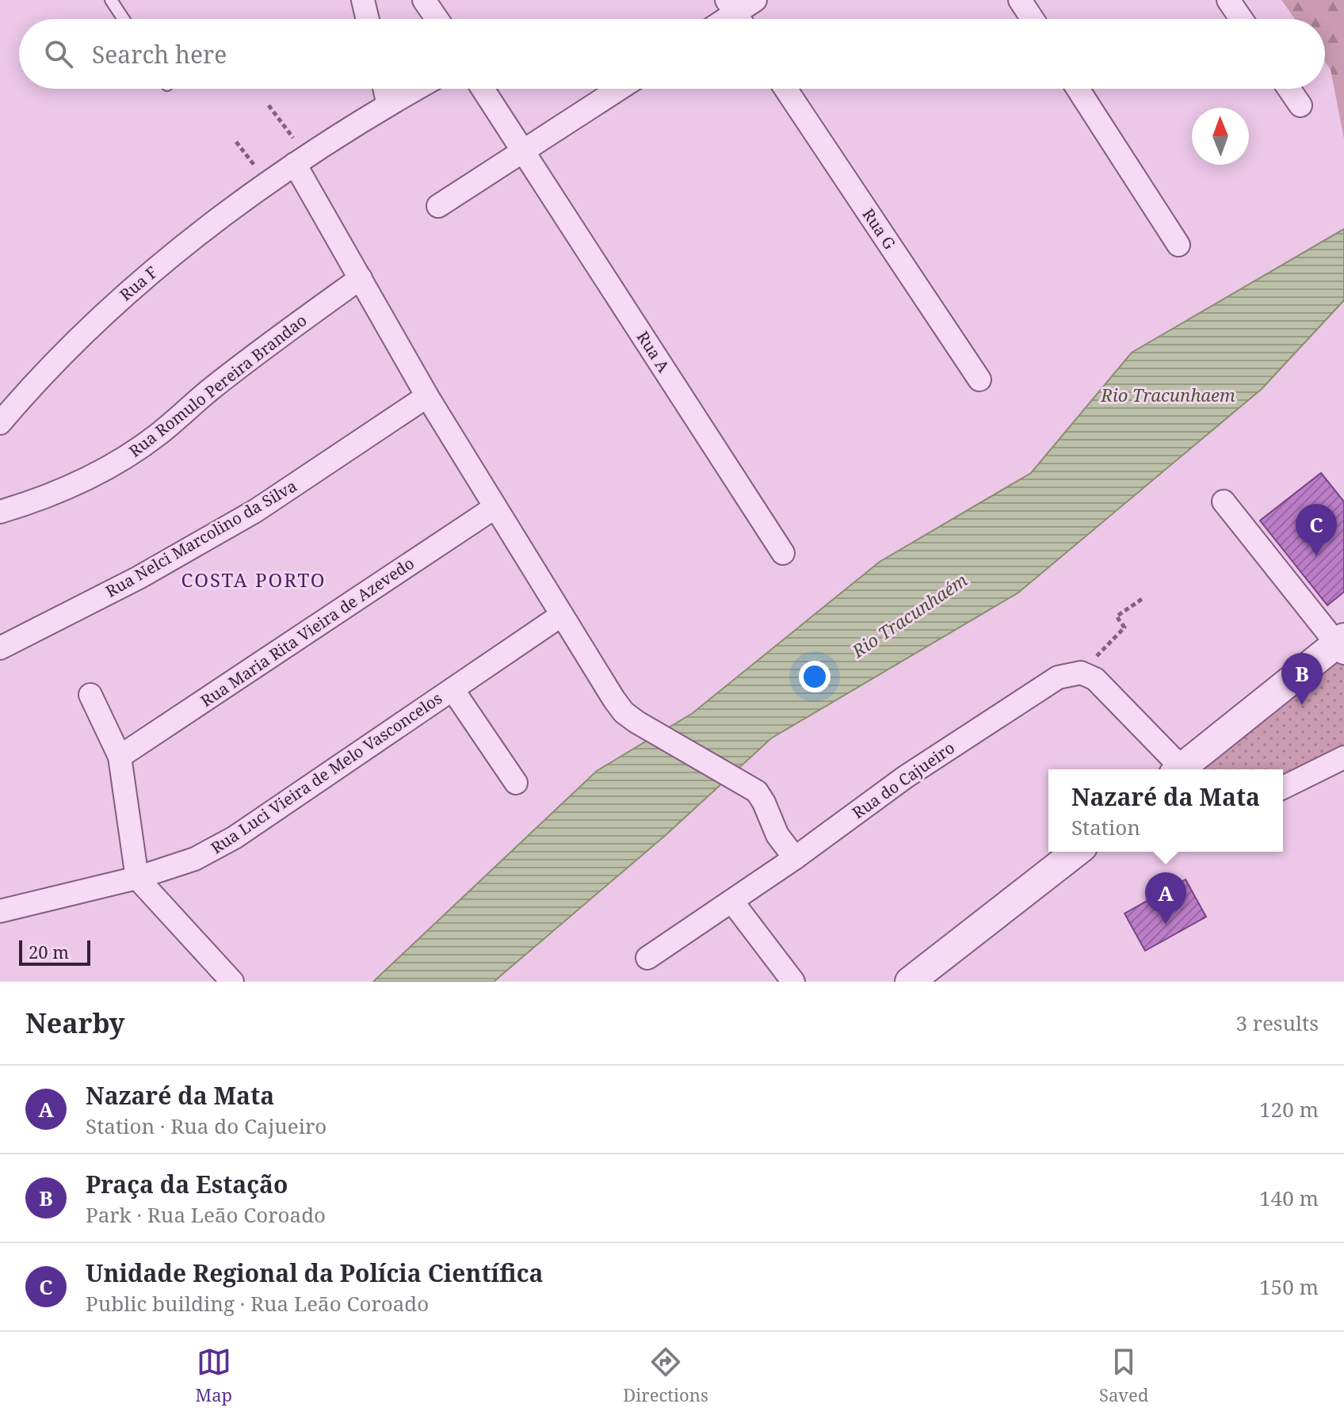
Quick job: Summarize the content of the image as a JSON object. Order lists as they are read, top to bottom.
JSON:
{
  "streets": {
    "street": [
      "Rua G",
      "Rua F",
      "Rua A",
      "Rua Romulo Pereira Brandao",
      "Rua Nelci Marcolino da Silva",
      "Rua Maria Rita Vieira de Azevedo",
      "Rua Luci Vieira de Melo Vasconcelos",
      "Rua do Cajueiro"
    ]
  },
  "districts": ["COSTA PORTO"],
  "water": ["Rio Tracunhaem", "Rio Tracunhaém"],
  "scale_bar": "20 m",
  "north": "top",
  "page": {
    "search": "Search here",
    "pins": ["C", "B", "A"],
    "popup": ["Nazaré da Mata", "Station"],
    "scale": "20 m",
    "heading": ["Nearby", "3 results"],
    "list": [
      {
        "mark": "A",
        "name": "Nazaré da Mata",
        "note": "Station · Rua do Cajueiro",
        "value": "120 m"
      },
      {
        "mark": "B",
        "name": "Praça da Estação",
        "note": "Park · Rua Leão Coroado",
        "value": "140 m"
      },
      {
        "mark": "C",
        "name": "Unidade Regional da Polícia Científica",
        "note": "Public building · Rua Leão Coroado",
        "value": "150 m"
      }
    ],
    "nav": ["Map", "Directions", "Saved"]
  }
}
